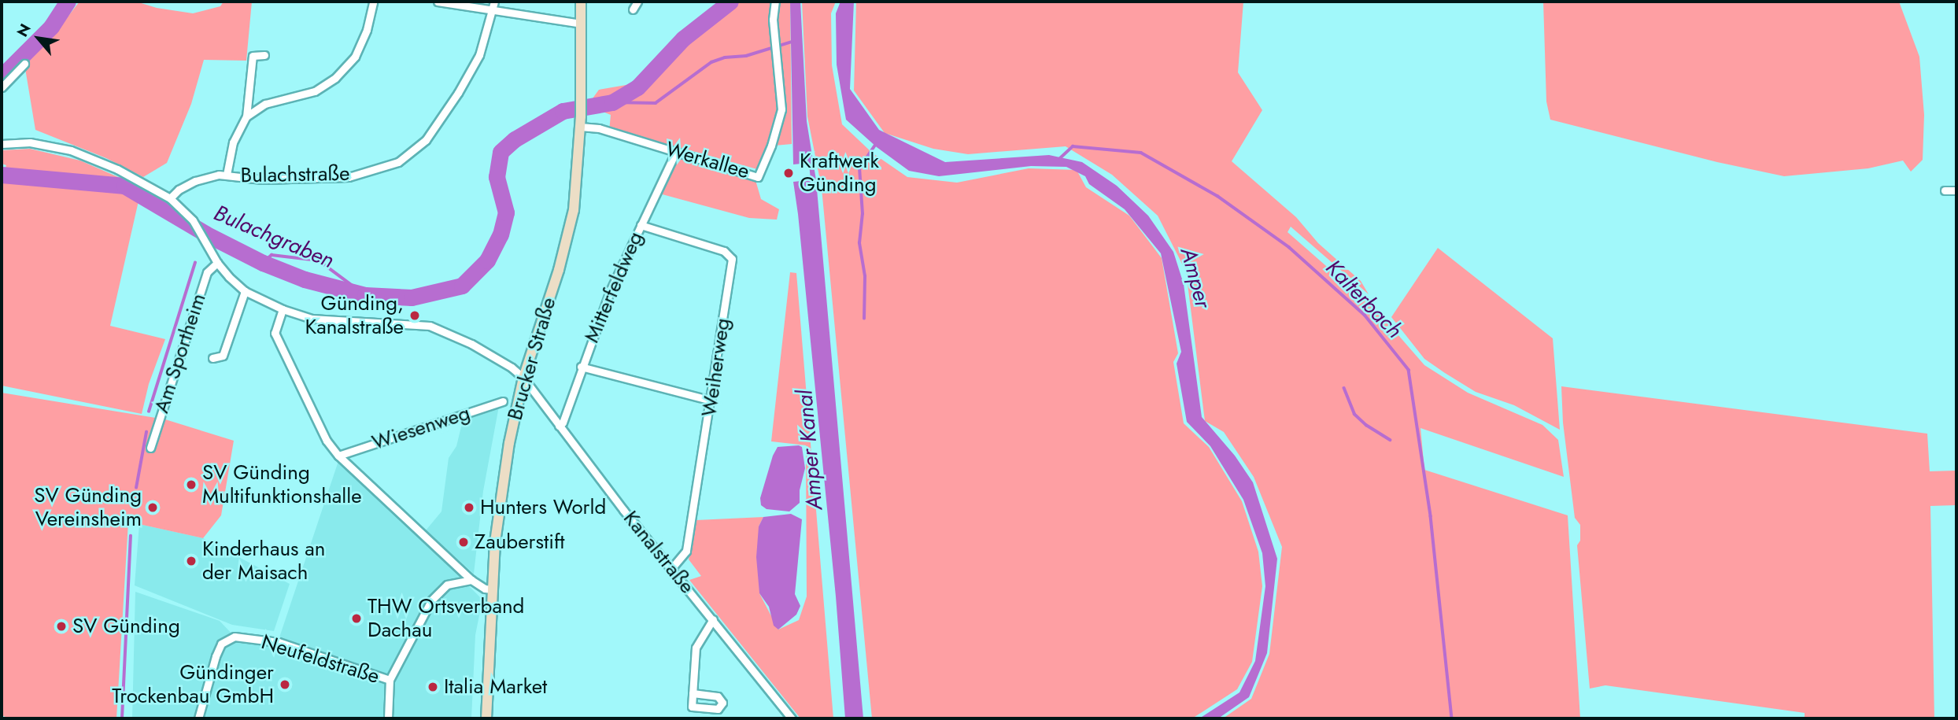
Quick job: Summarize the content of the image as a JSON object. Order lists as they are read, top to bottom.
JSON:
{
  "streets": {
    "main road": ["Brucker Straße"],
    "street": [
      "Werkallee",
      "Bulachstraße",
      "Mitterfeldweg",
      "Am Sportheim",
      "Weiherweg",
      "Wiesenweg",
      "Kanalstraße",
      "Neufeldstraße"
    ]
  },
  "crossings": [
    ["Werkallee", "Mitterfeldweg"],
    ["Werkallee", "Brucker Straße"],
    ["Mitterfeldweg", "Weiherweg"],
    ["Mitterfeldweg", "Kanalstraße"],
    ["Brucker Straße", "Kanalstraße"],
    ["Weiherweg", "Kanalstraße"]
  ],
  "water": [
    "Bulachgraben",
    "Amper",
    "Kalterbach",
    "Amper Kanal"
  ],
  "places": [
    "Kraftwerk Günding",
    "Günding, Kanalstraße",
    "SV Günding Multifunktionshalle",
    "SV Günding Vereinsheim",
    "Hunters World",
    "Zauberstift",
    "Kinderhaus an der Maisach",
    "THW Ortsverband Dachau",
    "SV Günding",
    "Gündinger Trockenbau GmbH",
    "Italia Market"
  ],
  "north": "top left"
}
